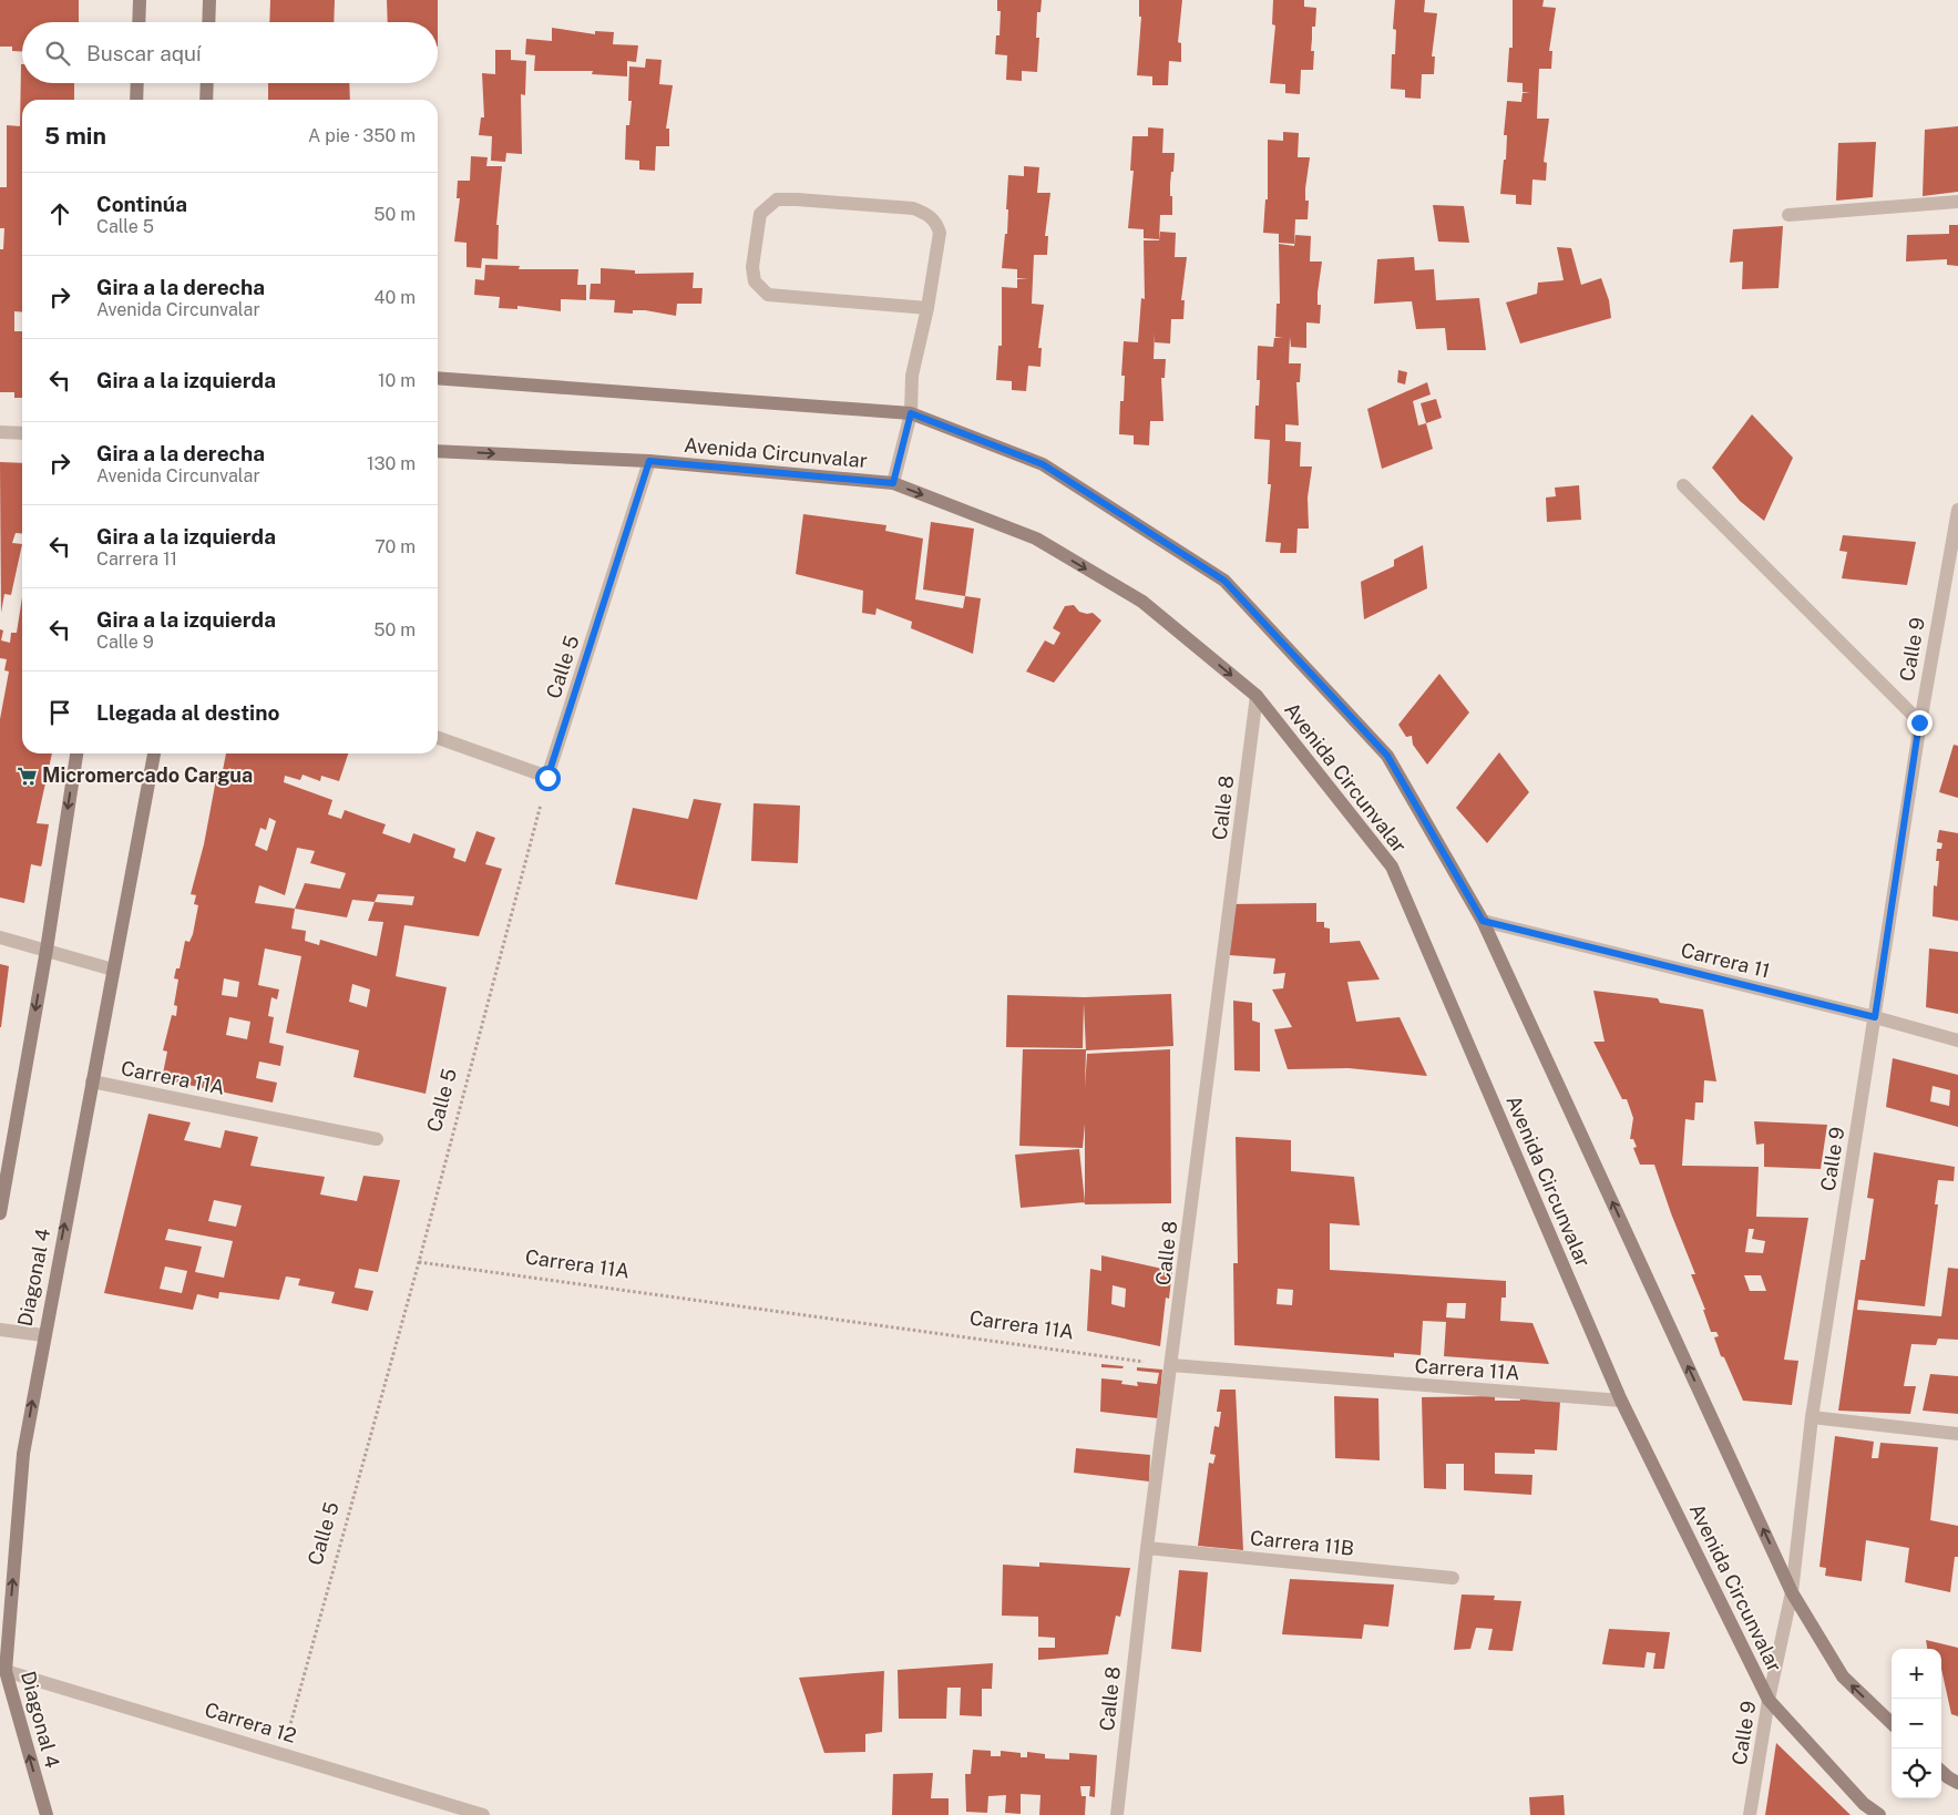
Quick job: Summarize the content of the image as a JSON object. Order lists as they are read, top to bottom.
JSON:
{
  "streets": {
    "main road": ["Avenida Circunvalar", "Diagonal 4"],
    "street": [
      "Calle 9",
      "Calle 5",
      "Calle 8",
      "Carrera 11",
      "Carrera 11A",
      "Carrera 11B",
      "Carrera 12"
    ]
  },
  "crossings": [
    ["Avenida Circunvalar", "Calle 9"],
    ["Avenida Circunvalar", "Calle 5"],
    ["Avenida Circunvalar", "Calle 8"],
    ["Avenida Circunvalar", "Carrera 11"],
    ["Avenida Circunvalar", "Carrera 11A"],
    ["Calle 9", "Carrera 11"],
    ["Calle 5", "Carrera 11A"],
    ["Calle 5", "Carrera 12"],
    ["Calle 8", "Carrera 11A"],
    ["Calle 8", "Carrera 11B"],
    ["Carrera 11A", "Diagonal 4"],
    ["Diagonal 4", "Carrera 12"]
  ],
  "one_way": ["Diagonal 4"],
  "places": {
    "supermarket": ["Micromercado Cargua"]
  },
  "page": {
    "search": "Buscar aquí",
    "heading": ["5 min", "A pie · 350 m"],
    "list": [
      ["Continúa", "Calle 5", "50 m"],
      ["Gira a la derecha", "Avenida Circunvalar", "40 m"],
      ["Gira a la izquierda", "10 m"],
      ["Gira a la derecha", "Avenida Circunvalar", "130 m"],
      ["Gira a la izquierda", "Carrera 11", "70 m"],
      ["Gira a la izquierda", "Calle 9", "50 m"],
      "Llegada al destino"
    ],
    "map_buttons": ["+", "−"]
  }
}
